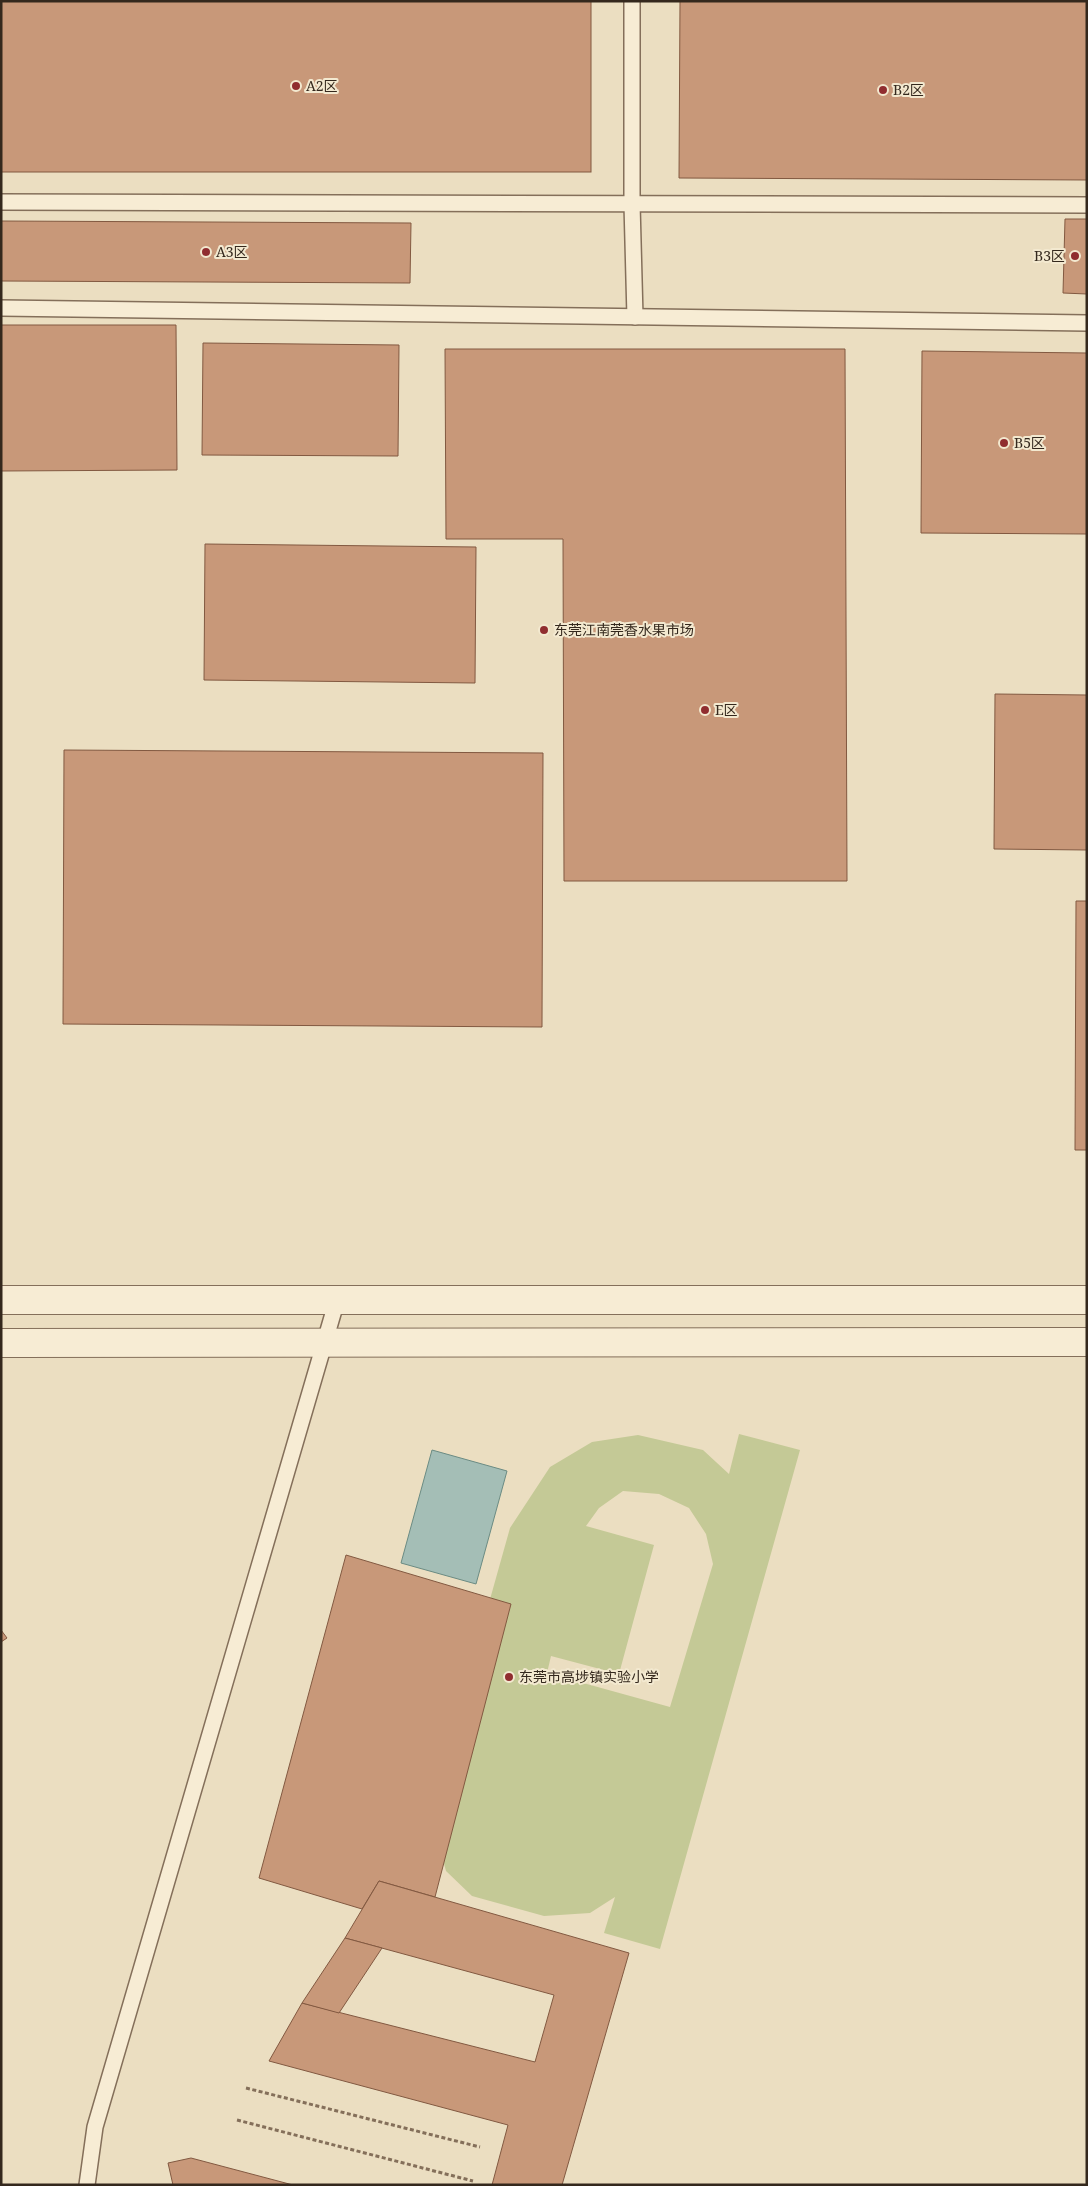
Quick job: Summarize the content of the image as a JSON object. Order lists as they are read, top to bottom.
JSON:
{
  "places": [
    "A2区",
    "B2区",
    "A3区",
    "B3区",
    "B5区",
    "东莞江南莞香水果市场",
    "E区",
    "东莞市高埗镇实验小学"
  ]
}
